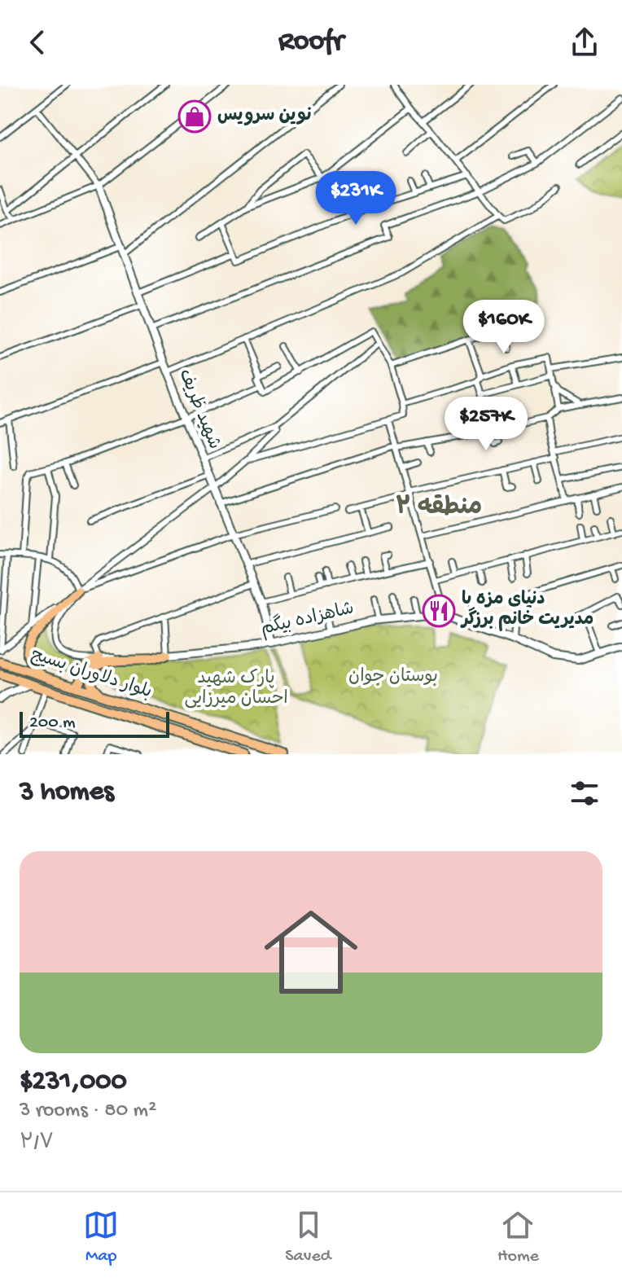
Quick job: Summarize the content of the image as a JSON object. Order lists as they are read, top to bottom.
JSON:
{
  "streets": {
    "main road": ["بلوار دلاوران بسیج"],
    "street": ["شهید ظریف", "شاهزاده بیگم"]
  },
  "crossings": [
    ["شهید ظریف", "شاهزاده بیگم"]
  ],
  "districts": ["منطقه ۲"],
  "parks": ["بوستان جوان", "پارک شهید احسان میرزایی"],
  "places": {
    "shop": ["نوین سرویس"],
    "restaurant": ["دنیای مزه با مدیریت خانم برزگر"]
  },
  "scale_bar": "200 m",
  "page": {
    "header": "Roofr",
    "price": ["$231K", "$160K", "$257K"],
    "scale": "200 m",
    "heading": "3 homes",
    "list": [
      {
        "name": "$231,000",
        "note": "3 rooms · 80 m² · ۲/۷"
      }
    ],
    "tabs": ["Map", "Saved", "Home"]
  }
}
